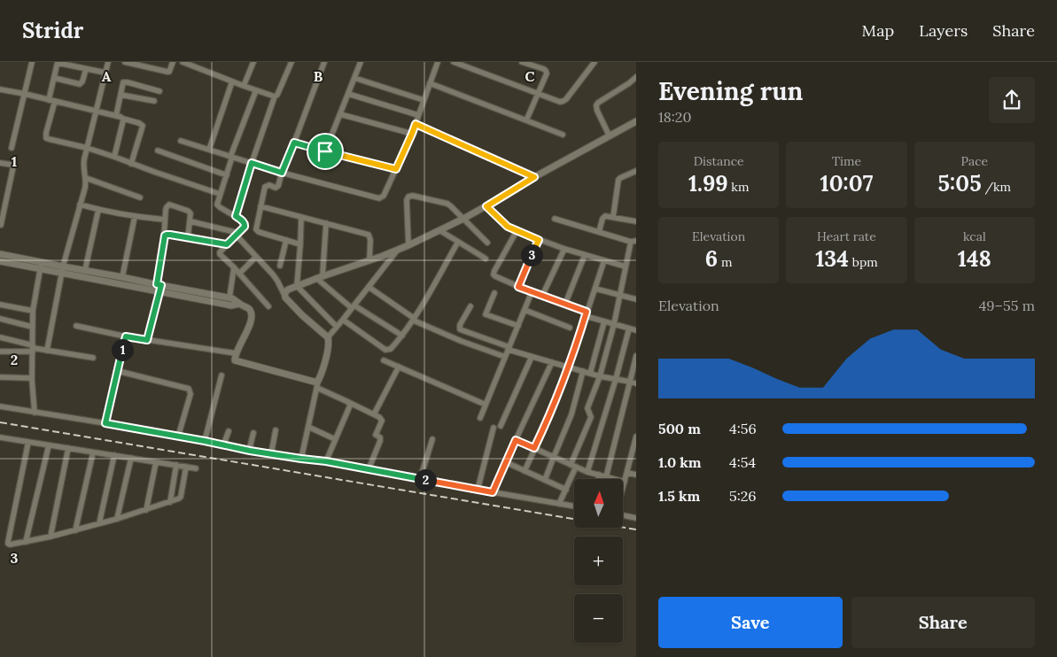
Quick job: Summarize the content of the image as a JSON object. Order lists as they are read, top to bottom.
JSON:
{
  "north": "top",
  "page": {
    "header": "Stridr",
    "nav": ["Map", "Layers", "Share"],
    "heading": ["Evening run", "18:20"],
    "stats": [
      ["Distance", "1.99 km"],
      ["Time", "10:07"],
      ["Pace", "5:05 /km"],
      ["Elevation", "6 m"],
      ["Heart rate", "134 bpm"],
      ["kcal", "148"]
    ],
    "pins": ["3", "1", "2"],
    "chart": ["Elevation", "49–55 m"],
    "list": [
      {
        "name": "500 m",
        "note": "4:56"
      },
      {
        "name": "1.0 km",
        "note": "4:54"
      },
      {
        "name": "1.5 km",
        "note": "5:26"
      }
    ],
    "map_buttons": ["+", "−"],
    "buttons": ["Save", "Share"]
  },
  "grid": {
    "columns": ["A", "B", "C"],
    "rows": ["1", "2", "3"]
  }
}
